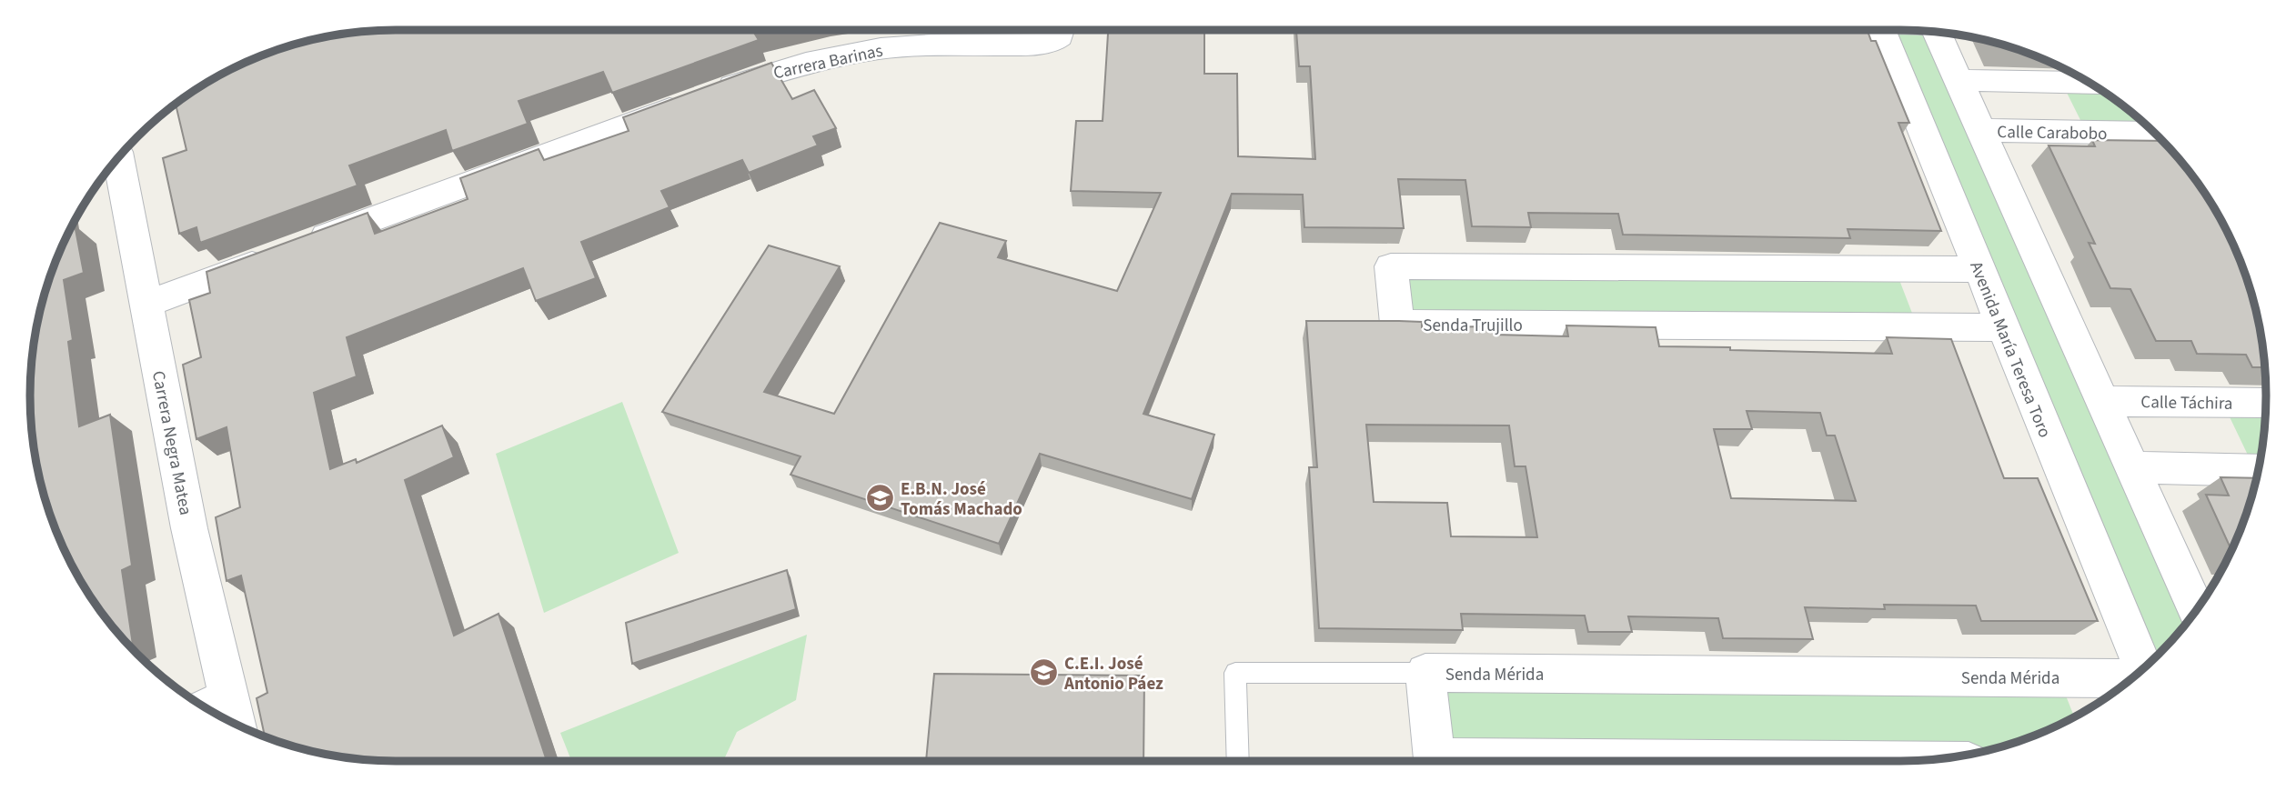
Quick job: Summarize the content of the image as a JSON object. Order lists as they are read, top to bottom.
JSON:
{
  "streets": {
    "street": [
      "Carrera Barinas",
      "Calle Carabobo",
      "Senda Trujillo",
      "Avenida María Teresa Toro",
      "Calle Táchira",
      "Carrera Negra Matea",
      "Senda Mérida"
    ]
  },
  "crossings": [
    ["Carrera Barinas", "Carrera Negra Matea"],
    ["Senda Trujillo", "Avenida María Teresa Toro"]
  ],
  "places": {
    "school or university": ["E.B.N. José Tomás Machado", "C.E.I. José Antonio Páez"]
  }
}
